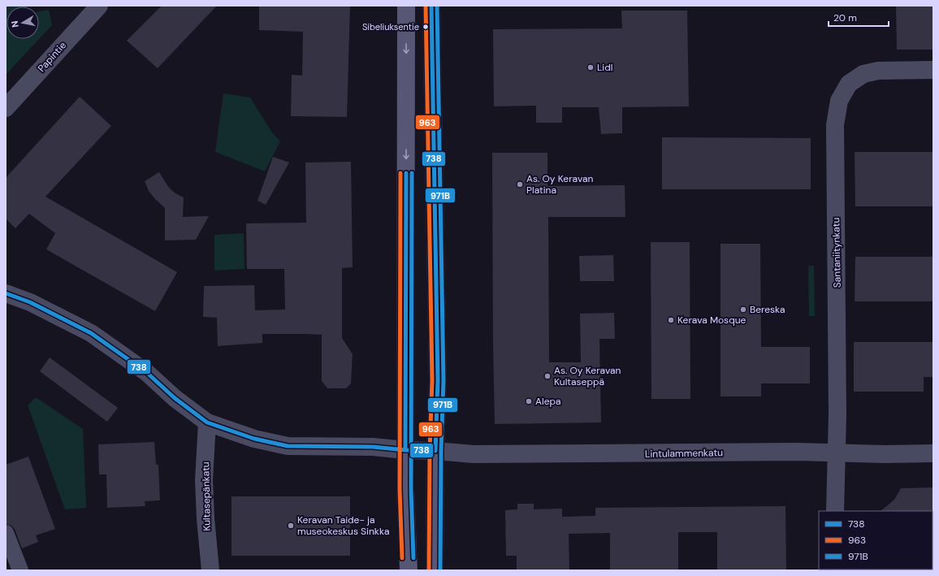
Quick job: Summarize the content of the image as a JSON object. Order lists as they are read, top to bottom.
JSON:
{
  "streets": {
    "street": [
      "Papintie",
      "Santaniitynkatu",
      "Lintulammenkatu",
      "Kultasepänkatu"
    ]
  },
  "crossings": [
    ["Santaniitynkatu", "Lintulammenkatu"],
    ["Lintulammenkatu", "Kultasepänkatu"]
  ],
  "places": [
    "Sibeliuksentie",
    "Lidl",
    "As. Oy Keravan Platina",
    "Bereska",
    "Kerava Mosque",
    "As. Oy Keravan Kultaseppä",
    "Alepa",
    "Keravan Taide- ja museokeskus Sinkka"
  ],
  "lines": ["transit line 738", "transit line 963", "transit line 971B"],
  "legend": ["738", "963", "971B"],
  "scale_bar": "20 m",
  "north": "left"
}
